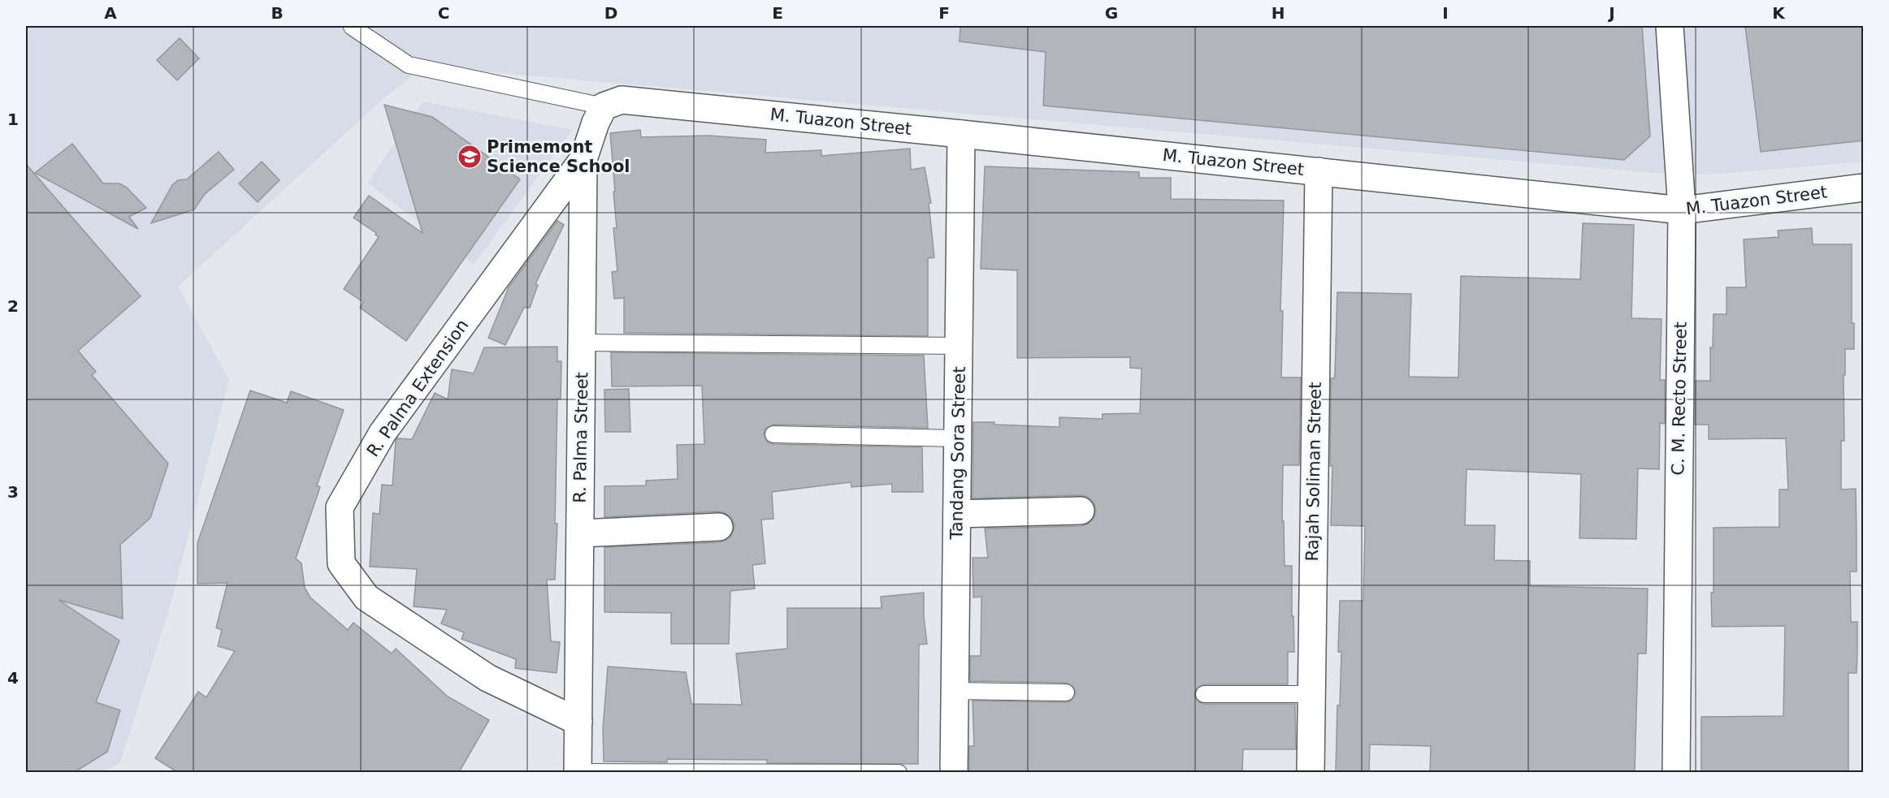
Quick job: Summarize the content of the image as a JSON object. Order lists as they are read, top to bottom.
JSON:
{
  "streets": {
    "street": [
      "M. Tuazon Street",
      "R. Palma Extension",
      "C. M. Recto Street",
      "R. Palma Street",
      "Tandang Sora Street",
      "Rajah Soliman Street"
    ]
  },
  "crossings": [
    ["M. Tuazon Street", "C. M. Recto Street"],
    ["M. Tuazon Street", "R. Palma Street"],
    ["M. Tuazon Street", "Tandang Sora Street"],
    ["M. Tuazon Street", "Rajah Soliman Street"],
    ["R. Palma Extension", "R. Palma Street"]
  ],
  "places": {
    "school or university": ["Primemont Science School"]
  },
  "grid": {
    "columns": [
      "A",
      "B",
      "C",
      "D",
      "E",
      "F",
      "G",
      "H",
      "I",
      "J",
      "K"
    ],
    "rows": [
      "1",
      "2",
      "3",
      "4"
    ]
  }
}
